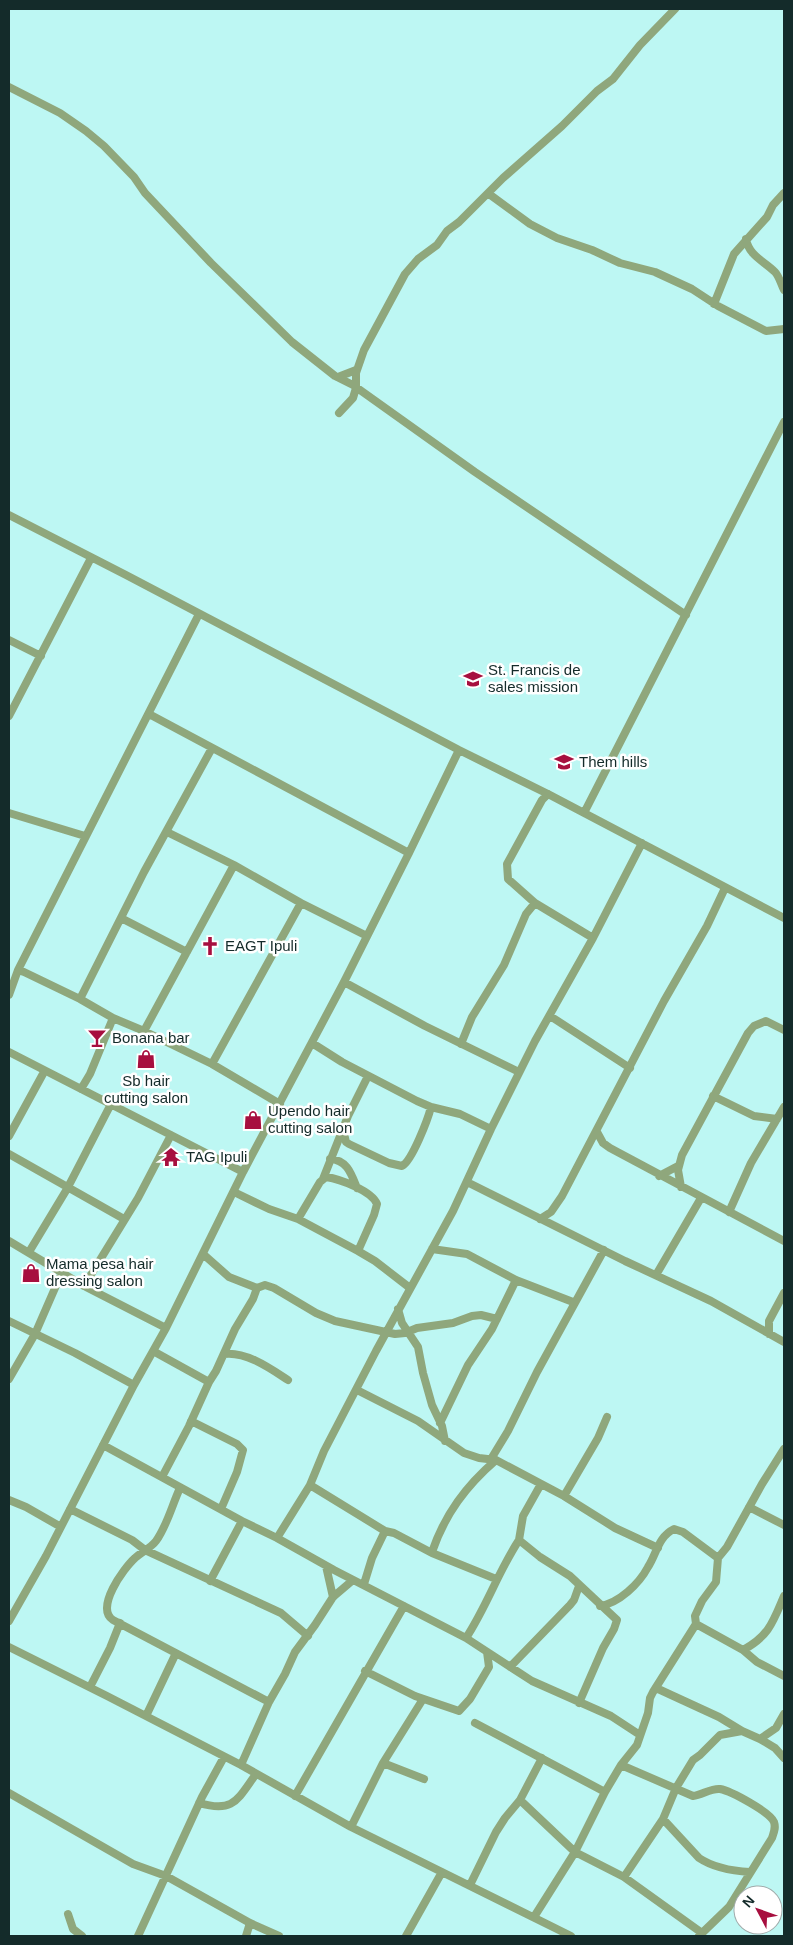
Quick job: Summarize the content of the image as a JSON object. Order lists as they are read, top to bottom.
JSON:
{
  "places": {
    "school or university": ["St. Francis de sales mission", "Them hills"],
    "church": ["EAGT Ipuli"],
    "bar": ["Bonana bar"],
    "shop": ["Sb hair cutting salon", "Upendo hair cutting salon", "Mama pesa hair dressing salon"],
    "temple": ["TAG Ipuli"]
  },
  "north": "top left"
}
